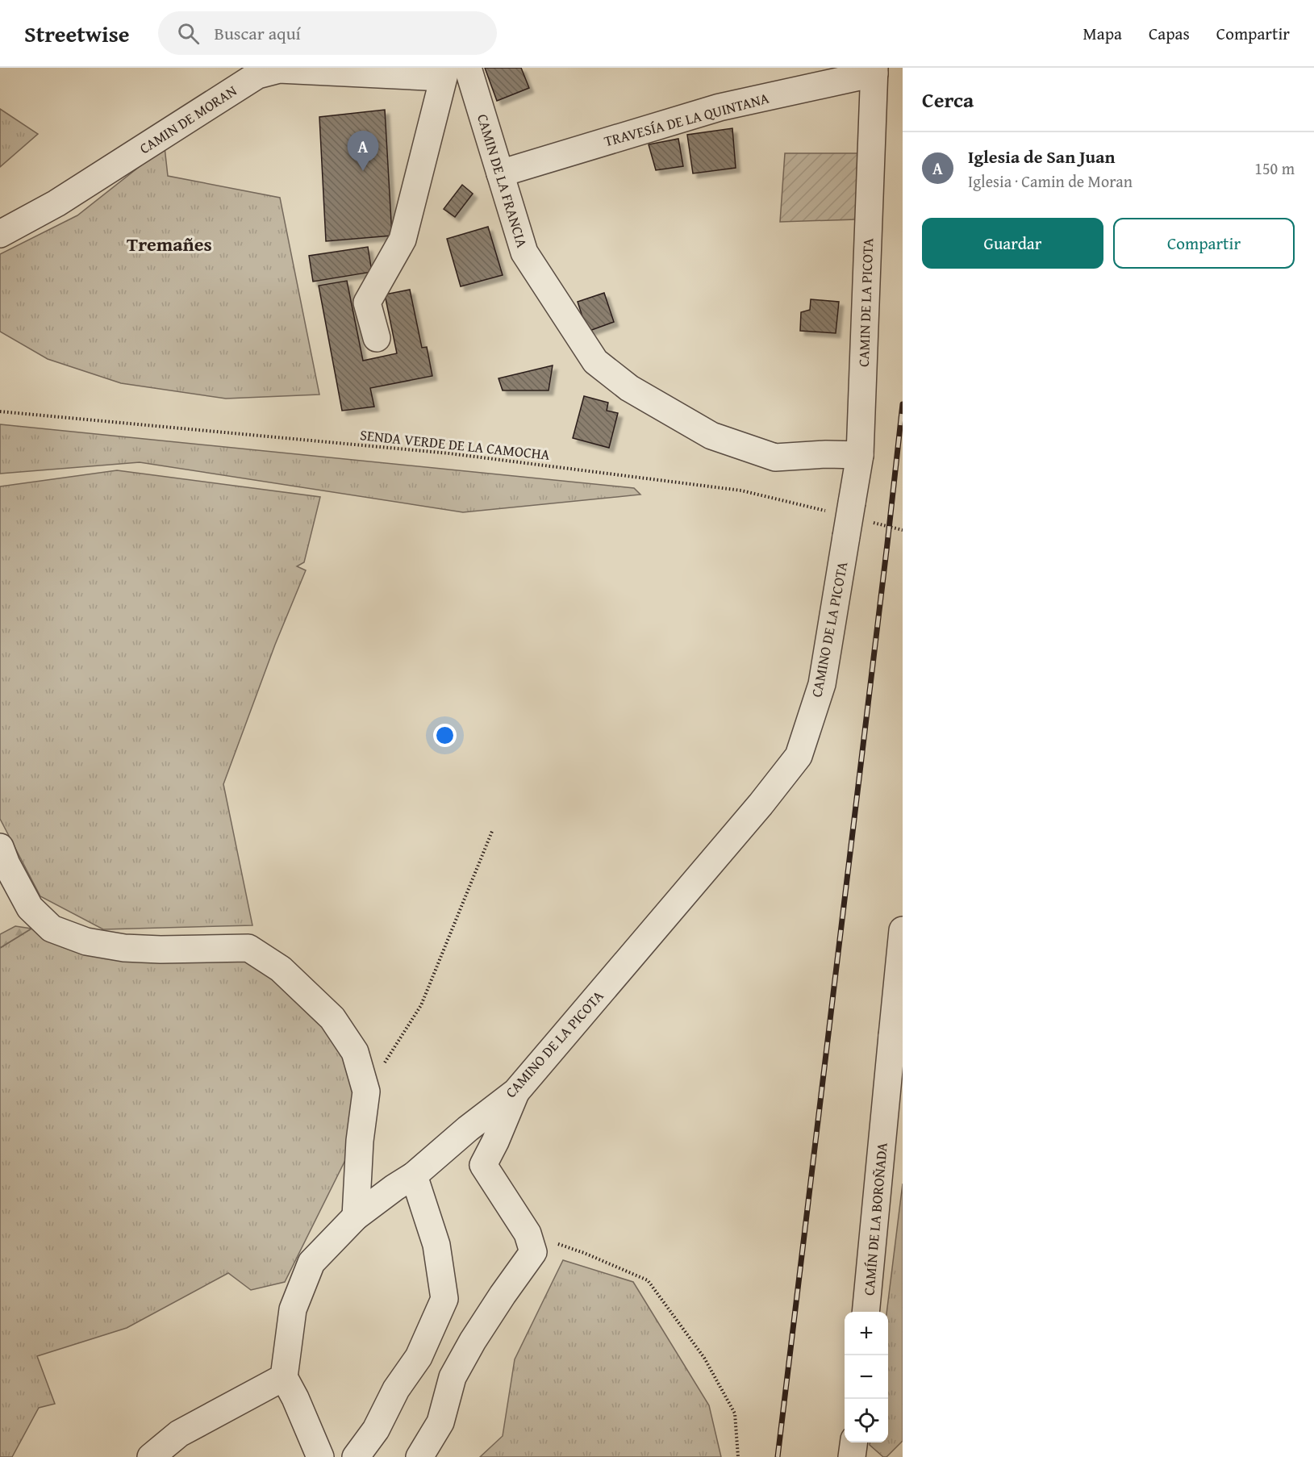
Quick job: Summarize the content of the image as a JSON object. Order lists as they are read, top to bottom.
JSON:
{
  "streets": {
    "street": [
      "CAMIN DE MORAN",
      "TRAVESÍA DE LA QUINTANA",
      "CAMIN DE LA FRANCIA",
      "CAMIN DE LA PICOTA",
      "CAMINO DE LA PICOTA",
      "CAMÍN DE LA BOROÑADA"
    ],
    "path": ["SENDA VERDE DE LA CAMOCHA"]
  },
  "crossings": [
    ["TRAVESÍA DE LA QUINTANA", "CAMIN DE LA FRANCIA"],
    ["TRAVESÍA DE LA QUINTANA", "CAMIN DE LA PICOTA"],
    ["CAMIN DE LA FRANCIA", "CAMIN DE LA PICOTA"],
    ["CAMIN DE LA PICOTA", "SENDA VERDE DE LA CAMOCHA"],
    ["CAMIN DE LA PICOTA", "CAMINO DE LA PICOTA"],
    ["SENDA VERDE DE LA CAMOCHA", "CAMINO DE LA PICOTA"]
  ],
  "districts": ["Tremañes"],
  "page": {
    "header": "Streetwise",
    "search": "Buscar aquí",
    "nav": ["Mapa", "Capas", "Compartir"],
    "heading": "Cerca",
    "pins": "A",
    "list": [
      {
        "mark": "A",
        "name": "Iglesia de San Juan",
        "note": "Iglesia · Camin de Moran",
        "value": "150 m"
      }
    ],
    "buttons": ["Guardar", "Compartir"],
    "map_buttons": ["+", "−"]
  }
}
